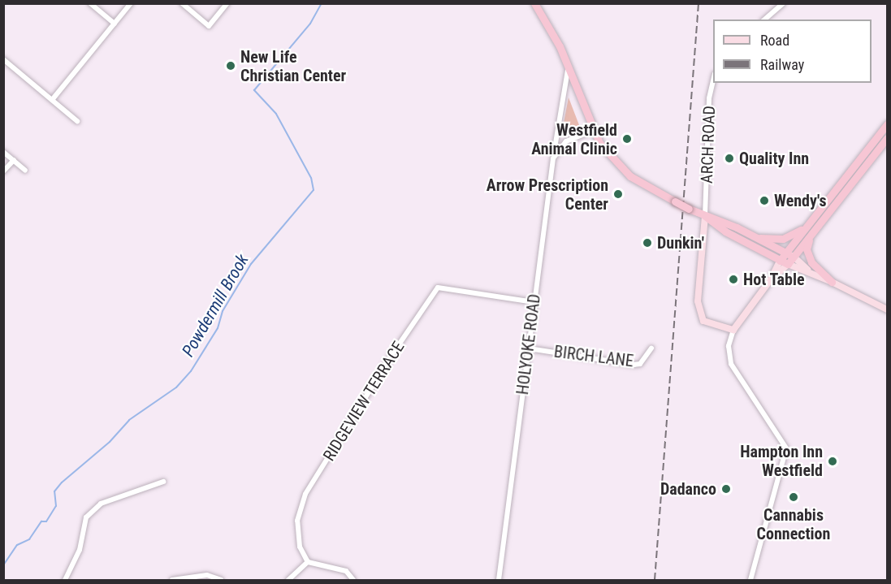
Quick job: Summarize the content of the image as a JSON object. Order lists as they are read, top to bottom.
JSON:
{
  "streets": {
    "street": [
      "ARCH ROAD",
      "HOLYOKE ROAD",
      "BIRCH LANE",
      "RIDGEVIEW TERRACE"
    ]
  },
  "crossings": [
    ["HOLYOKE ROAD", "BIRCH LANE"],
    ["HOLYOKE ROAD", "RIDGEVIEW TERRACE"]
  ],
  "water": ["Powdermill Brook"],
  "places": [
    "New Life Christian Center",
    "Westfield Animal Clinic",
    "Quality Inn",
    "Arrow Prescription Center",
    "Wendy's",
    "Dunkin'",
    "Hot Table",
    "Hampton Inn Westfield",
    "Dadanco",
    "Cannabis Connection"
  ],
  "legend": ["Road", "Railway"]
}
